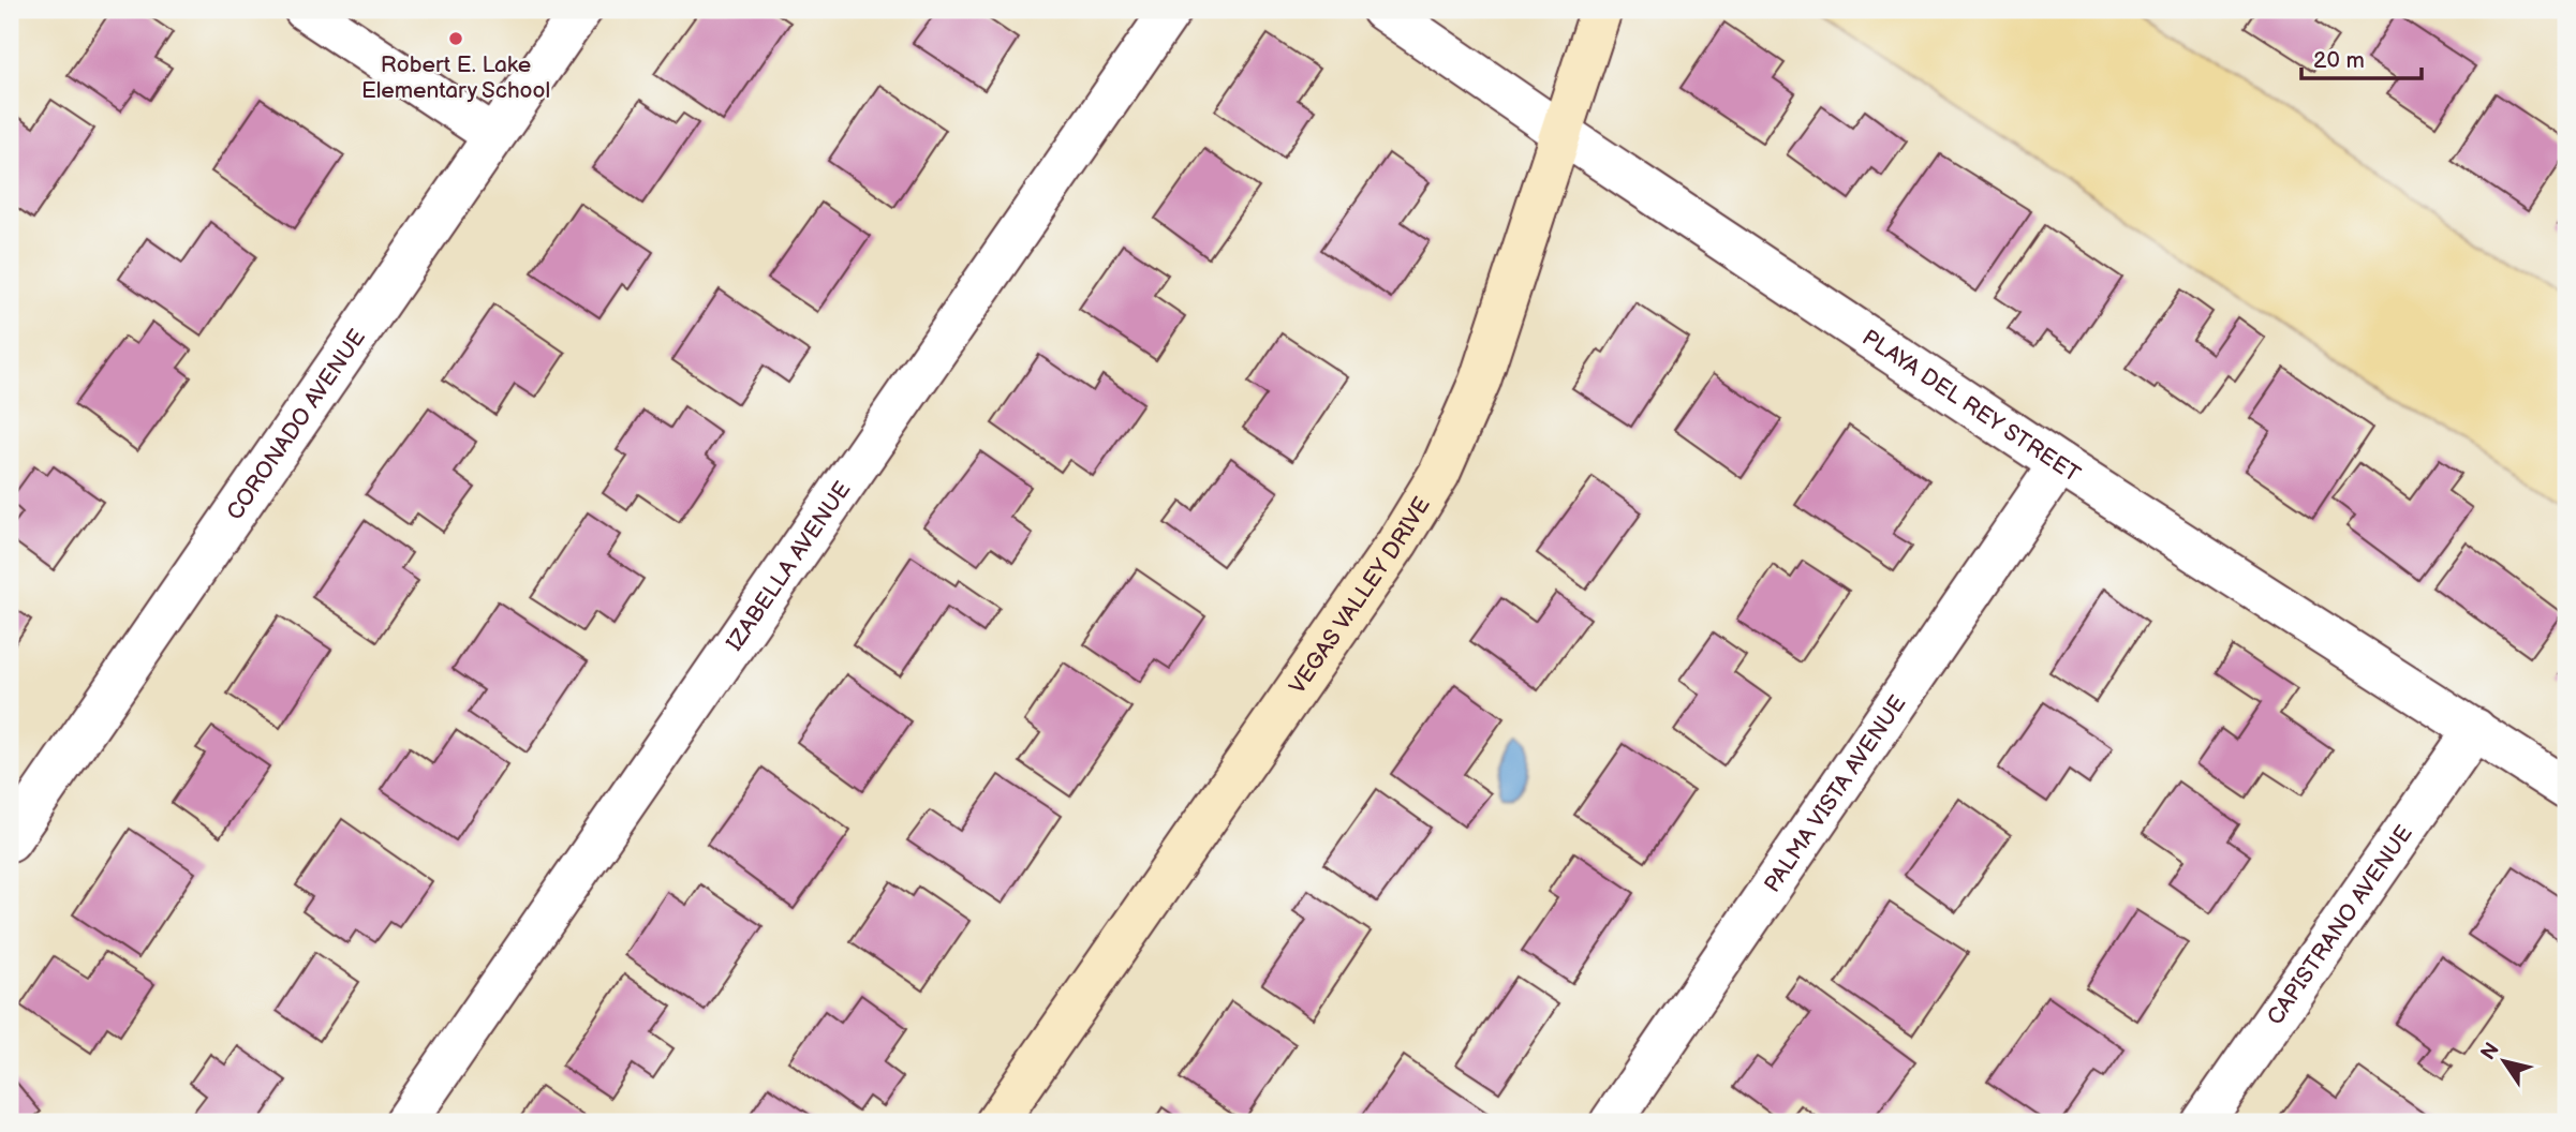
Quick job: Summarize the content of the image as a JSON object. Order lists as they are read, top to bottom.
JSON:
{
  "streets": {
    "street": [
      "PLAYA DEL REY STREET",
      "CORONADO AVENUE",
      "IZABELLA AVENUE",
      "VEGAS VALLEY DRIVE",
      "PALMA VISTA AVENUE",
      "CAPISTRANO AVENUE"
    ]
  },
  "crossings": [
    ["PLAYA DEL REY STREET", "VEGAS VALLEY DRIVE"],
    ["PLAYA DEL REY STREET", "PALMA VISTA AVENUE"],
    ["PLAYA DEL REY STREET", "CAPISTRANO AVENUE"]
  ],
  "places": ["Robert E. Lake Elementary School"],
  "scale_bar": "20 m",
  "north": "top left"
}
